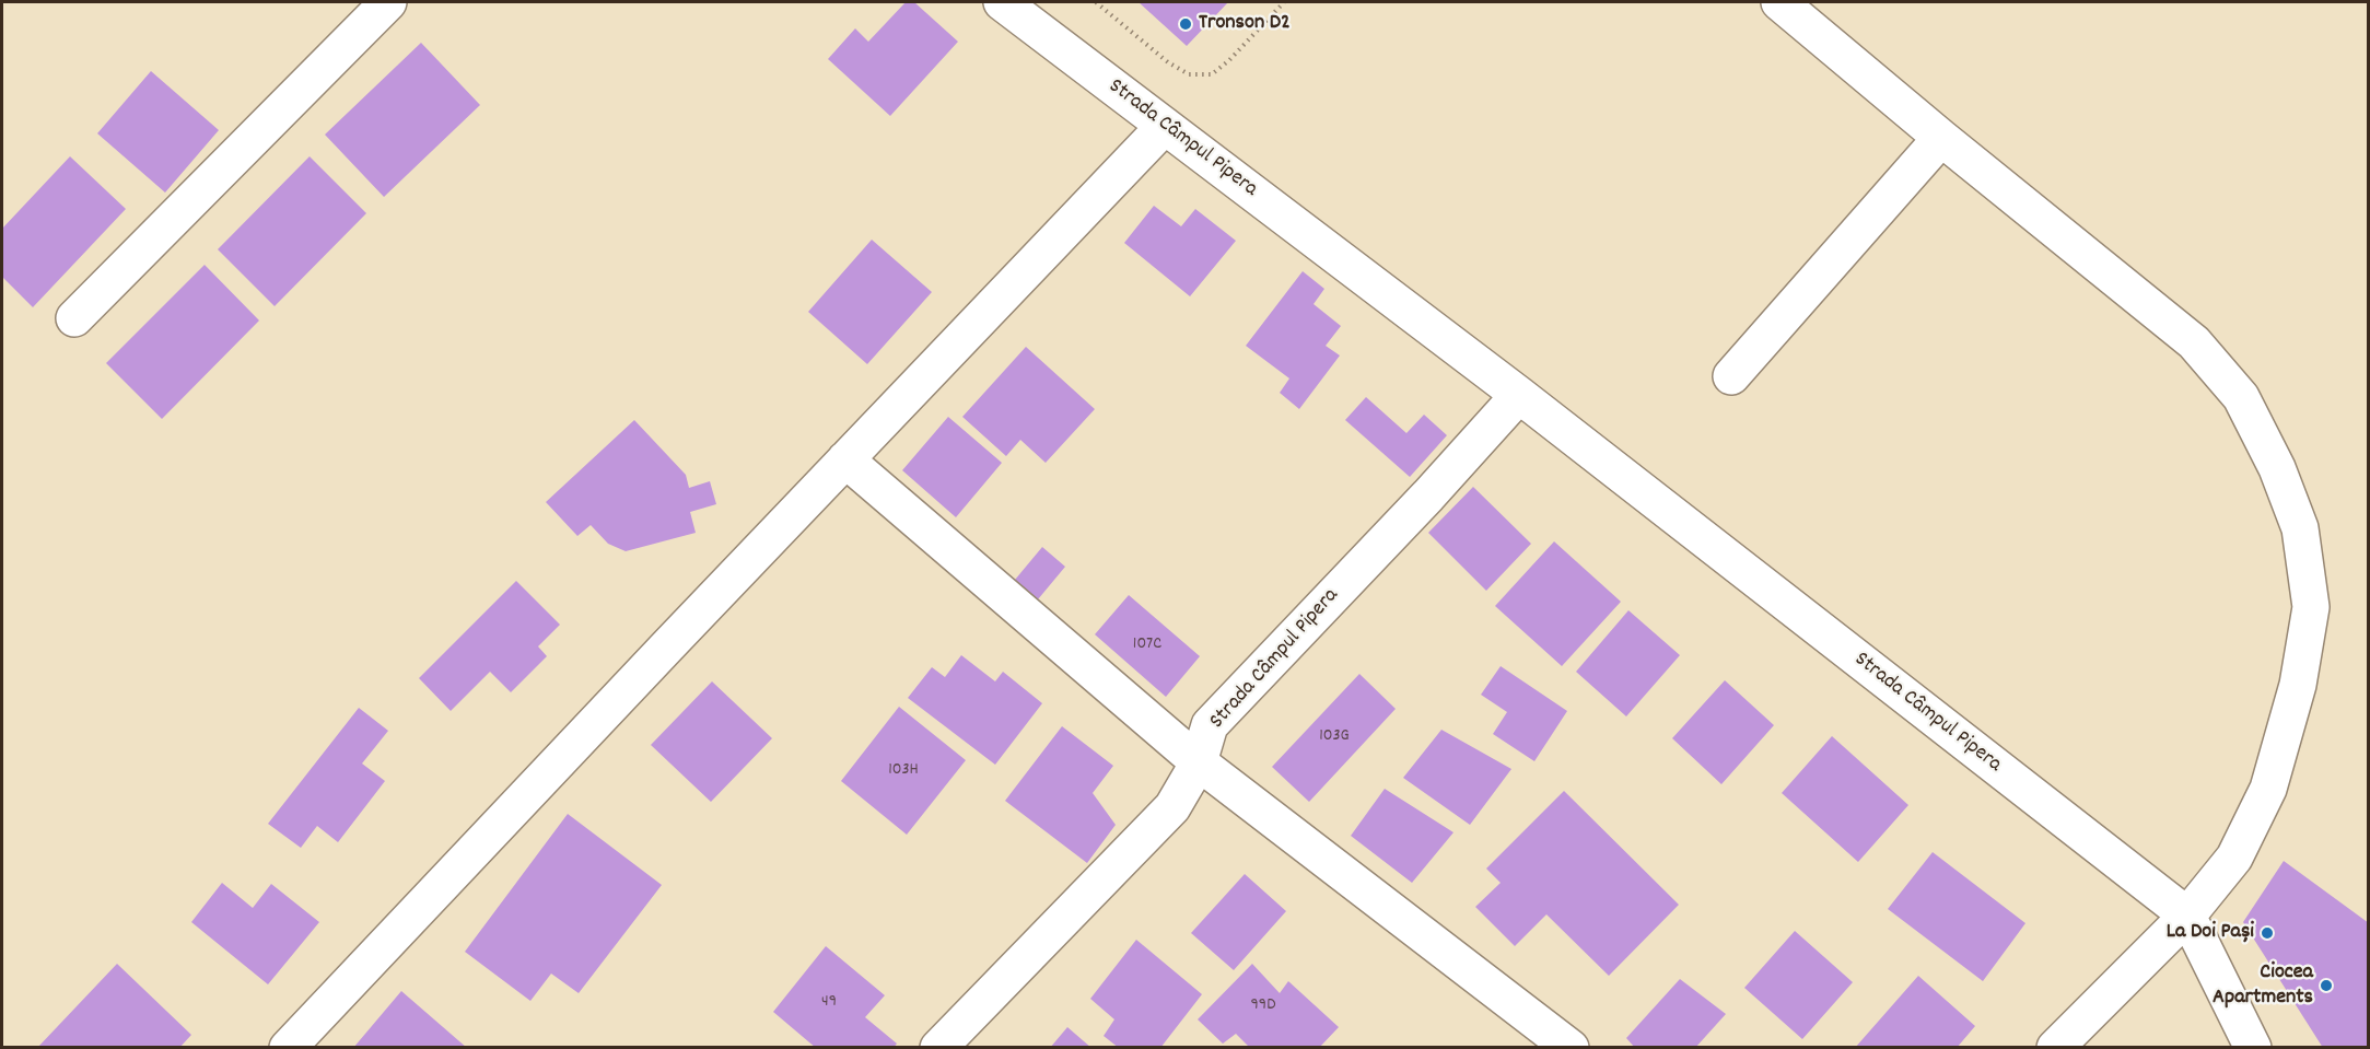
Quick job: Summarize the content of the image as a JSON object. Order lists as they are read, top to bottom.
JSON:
{
  "streets": {
    "street": ["Strada Câmpul Pipera"]
  },
  "places": ["Tronson D2", "La Doi Pași", "Ciocea Apartments"],
  "house_numbers": [
    "107C",
    "103G",
    "103H",
    "49",
    "99D"
  ]
}
